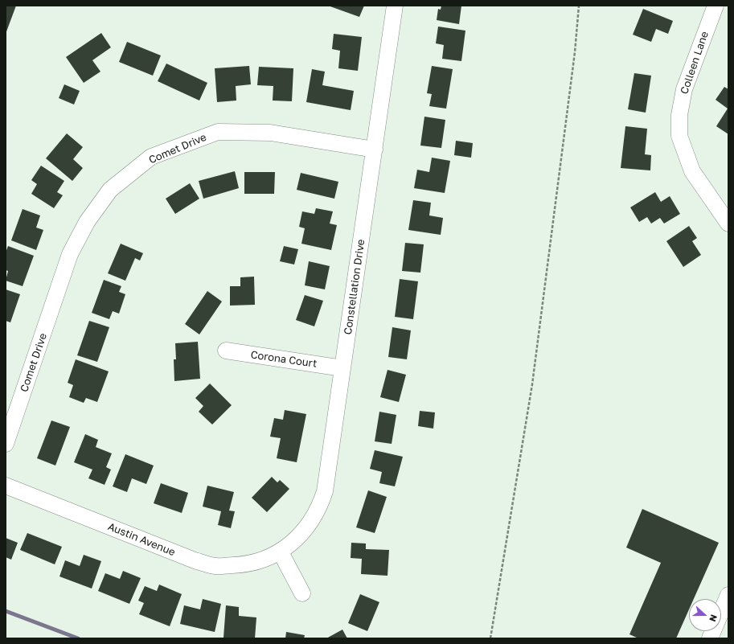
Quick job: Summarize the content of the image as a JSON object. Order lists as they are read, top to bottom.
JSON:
{
  "streets": {
    "street": [
      "Colleen Lane",
      "Comet Drive",
      "Constellation Drive",
      "Corona Court",
      "Austin Avenue"
    ]
  },
  "crossings": [
    ["Comet Drive", "Constellation Drive"],
    ["Constellation Drive", "Corona Court"],
    ["Constellation Drive", "Austin Avenue"]
  ],
  "north": "right"
}
